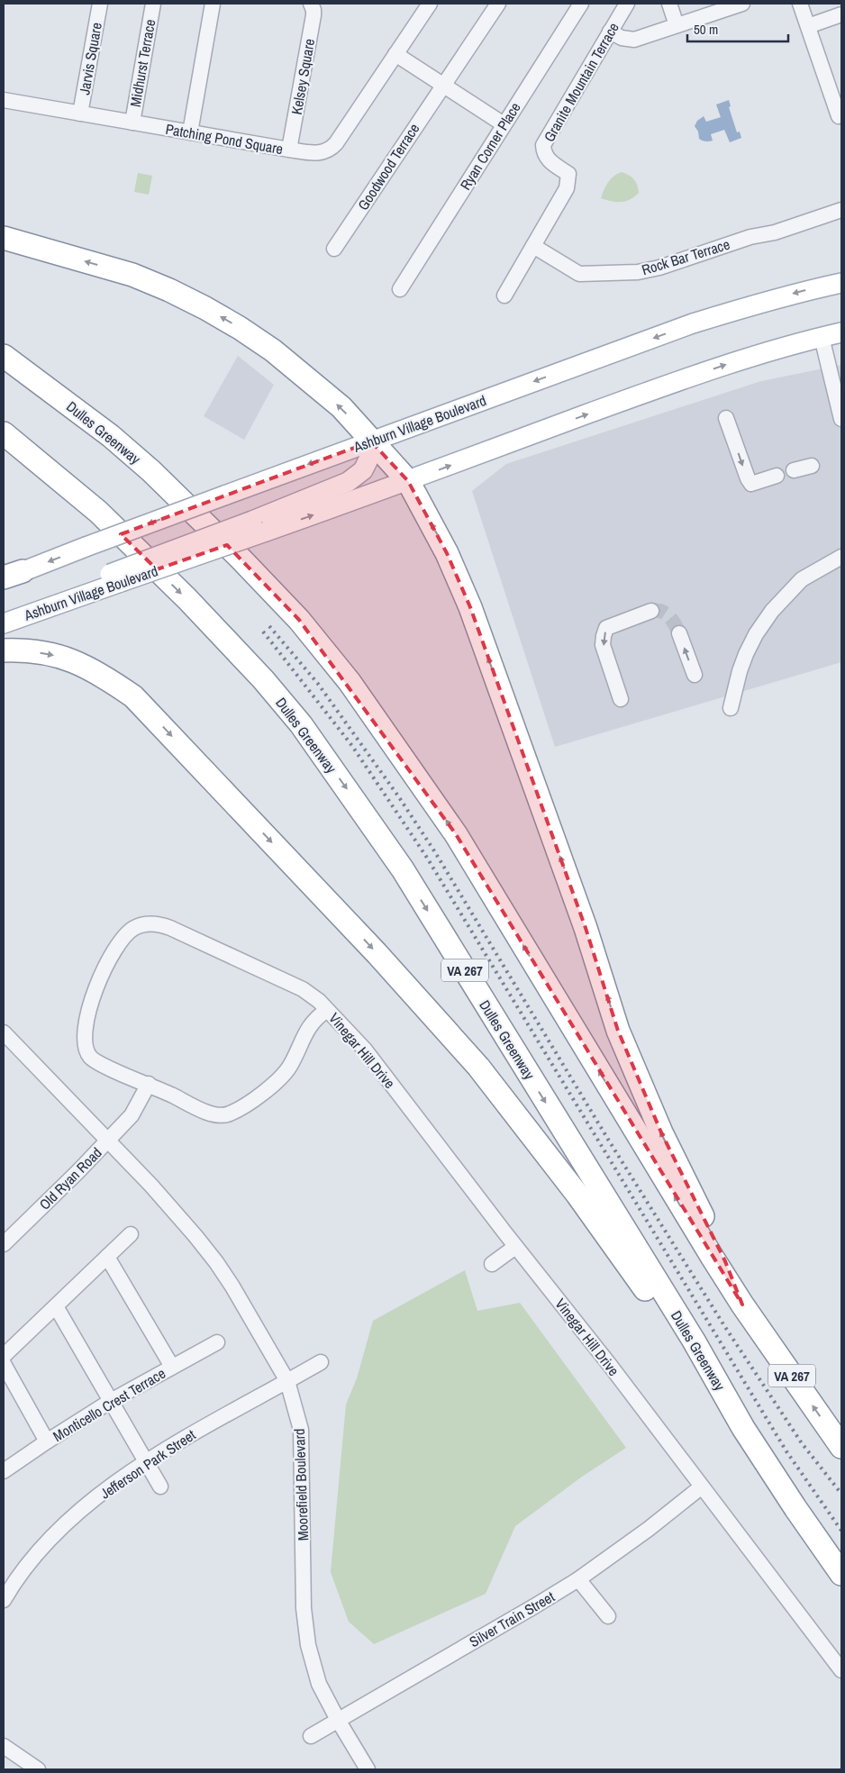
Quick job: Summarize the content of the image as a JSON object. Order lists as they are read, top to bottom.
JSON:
{
  "streets": {
    "highway": ["Dulles Greenway", "VA 267"],
    "main road": ["Ashburn Village Boulevard"],
    "street": [
      "Jarvis Square",
      "Midhurst Terrace",
      "Kelsey Square",
      "Granite Mountain Terrace",
      "Patching Pond Square",
      "Ryan Corner Place",
      "Goodwood Terrace",
      "Rock Bar Terrace",
      "Vinegar Hill Drive",
      "Old Ryan Road",
      "Monticello Crest Terrace",
      "Jefferson Park Street",
      "Moorefield Boulevard",
      "Silver Train Street"
    ]
  },
  "crossings": [
    ["Jarvis Square", "Patching Pond Square"],
    ["Midhurst Terrace", "Patching Pond Square"],
    ["Kelsey Square", "Patching Pond Square"],
    ["Granite Mountain Terrace", "Rock Bar Terrace"],
    ["Vinegar Hill Drive", "Silver Train Street"],
    ["Old Ryan Road", "Moorefield Boulevard"],
    ["Jefferson Park Street", "Moorefield Boulevard"],
    ["Moorefield Boulevard", "Silver Train Street"]
  ],
  "scale_bar": "50 m"
}
